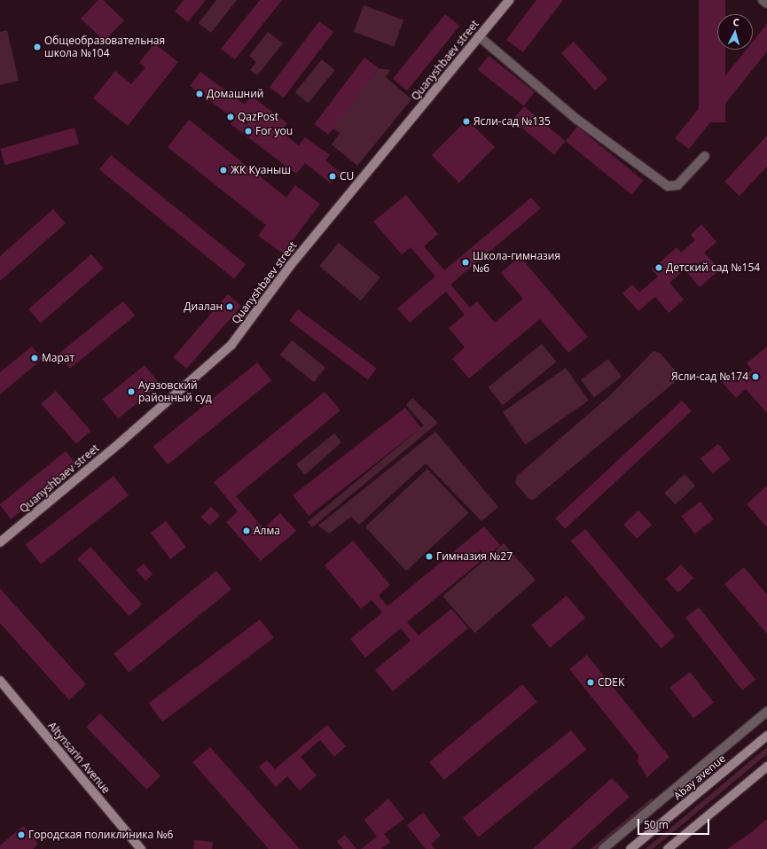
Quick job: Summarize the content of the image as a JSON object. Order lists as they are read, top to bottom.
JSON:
{
  "streets": {
    "street": ["Quanyshbaev street", "Altynsarin Avenue", "Abay avenue"]
  },
  "places": [
    "Общеобразовательная школа №104",
    "Домашний",
    "QazPost",
    "Ясли-сад №135",
    "For you",
    "ЖК Куаныш",
    "CU",
    "Школа-гимназия №6",
    "Детский сад №154",
    "Диалан",
    "Марат",
    "Ясли-сад №174",
    "Ауэзовский районный суд",
    "Алма",
    "Гимназия №27",
    "CDEK",
    "Городская поликлиника №6"
  ],
  "scale_bar": "50 m",
  "north": "top"
}
